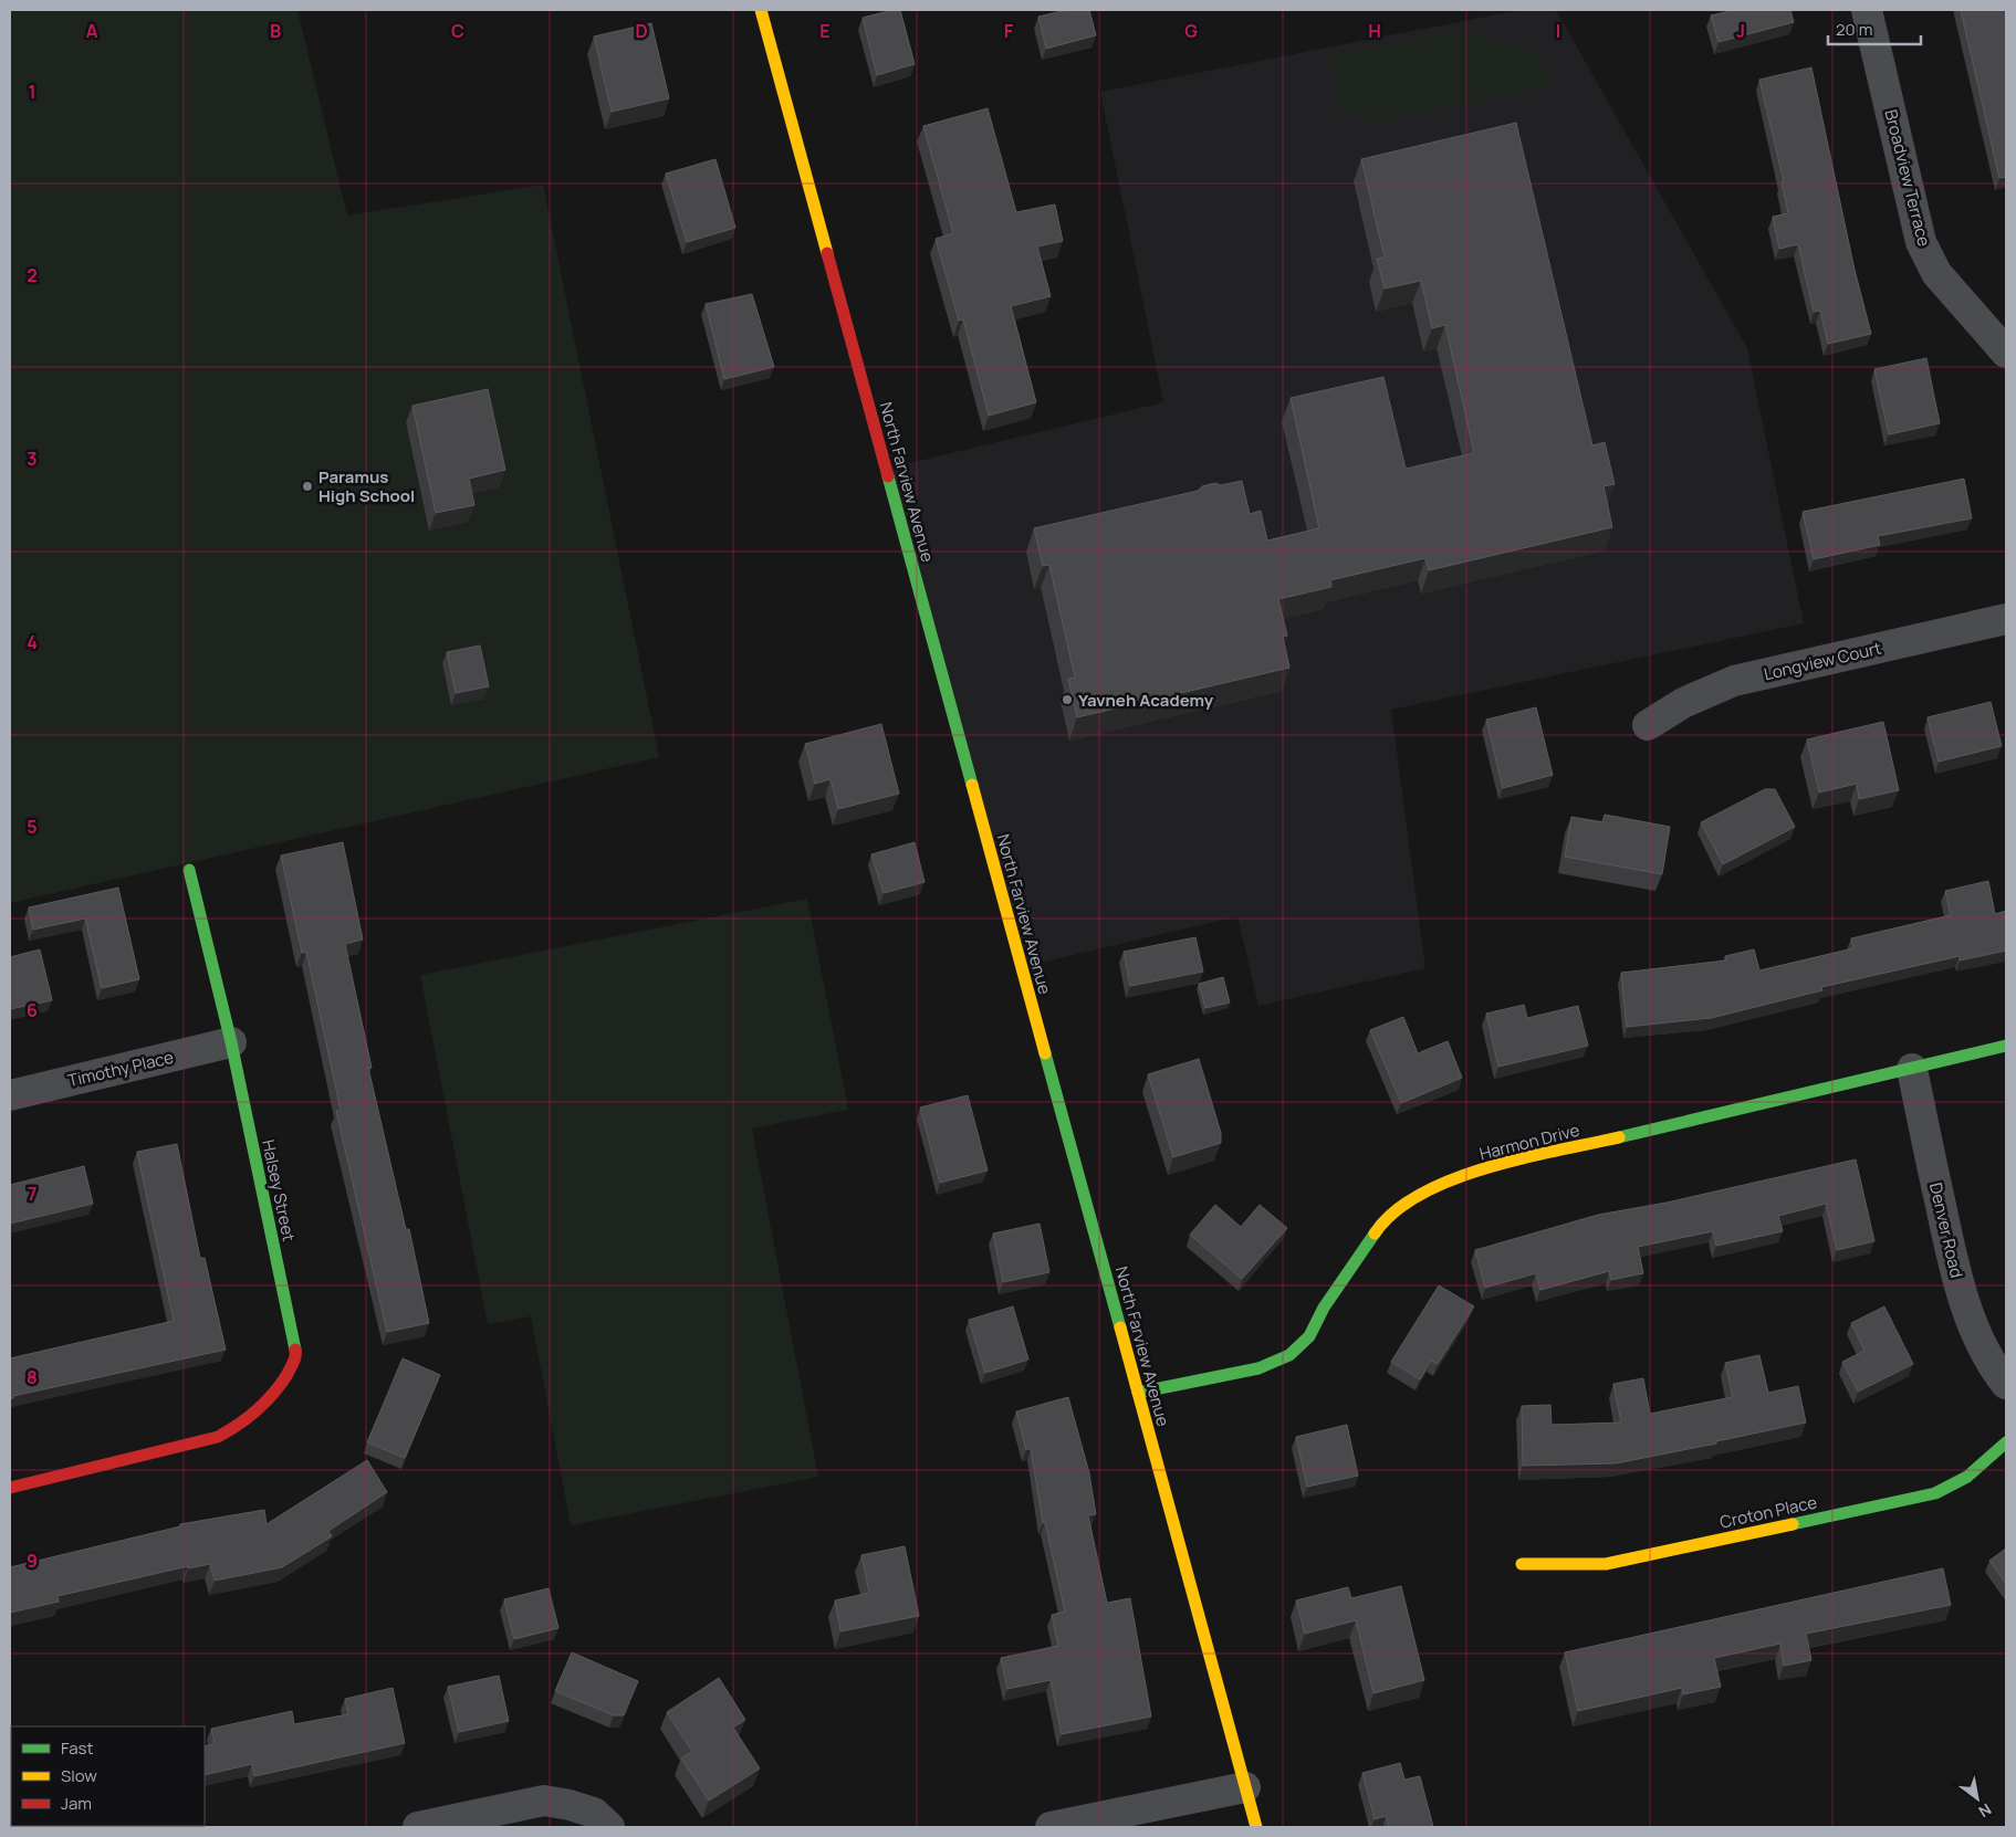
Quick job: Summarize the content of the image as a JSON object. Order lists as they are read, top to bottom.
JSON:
{
  "streets": {
    "street": [
      "Broadview Terrace",
      "North Farview Avenue",
      "Longview Court",
      "Timothy Place",
      "Harmon Drive",
      "Halsey Street",
      "Denver Road",
      "Croton Place"
    ]
  },
  "crossings": [
    ["North Farview Avenue", "Harmon Drive"],
    ["Timothy Place", "Halsey Street"],
    ["Harmon Drive", "Denver Road"]
  ],
  "places": ["Paramus High School", "Yavneh Academy"],
  "legend": ["Fast", "Slow", "Jam"],
  "scale_bar": "20 m",
  "north": "bottom right",
  "grid": {
    "columns": [
      "A",
      "B",
      "C",
      "D",
      "E",
      "F",
      "G",
      "H",
      "I",
      "J"
    ],
    "rows": [
      "1",
      "2",
      "3",
      "4",
      "5",
      "6",
      "7",
      "8",
      "9"
    ]
  }
}
